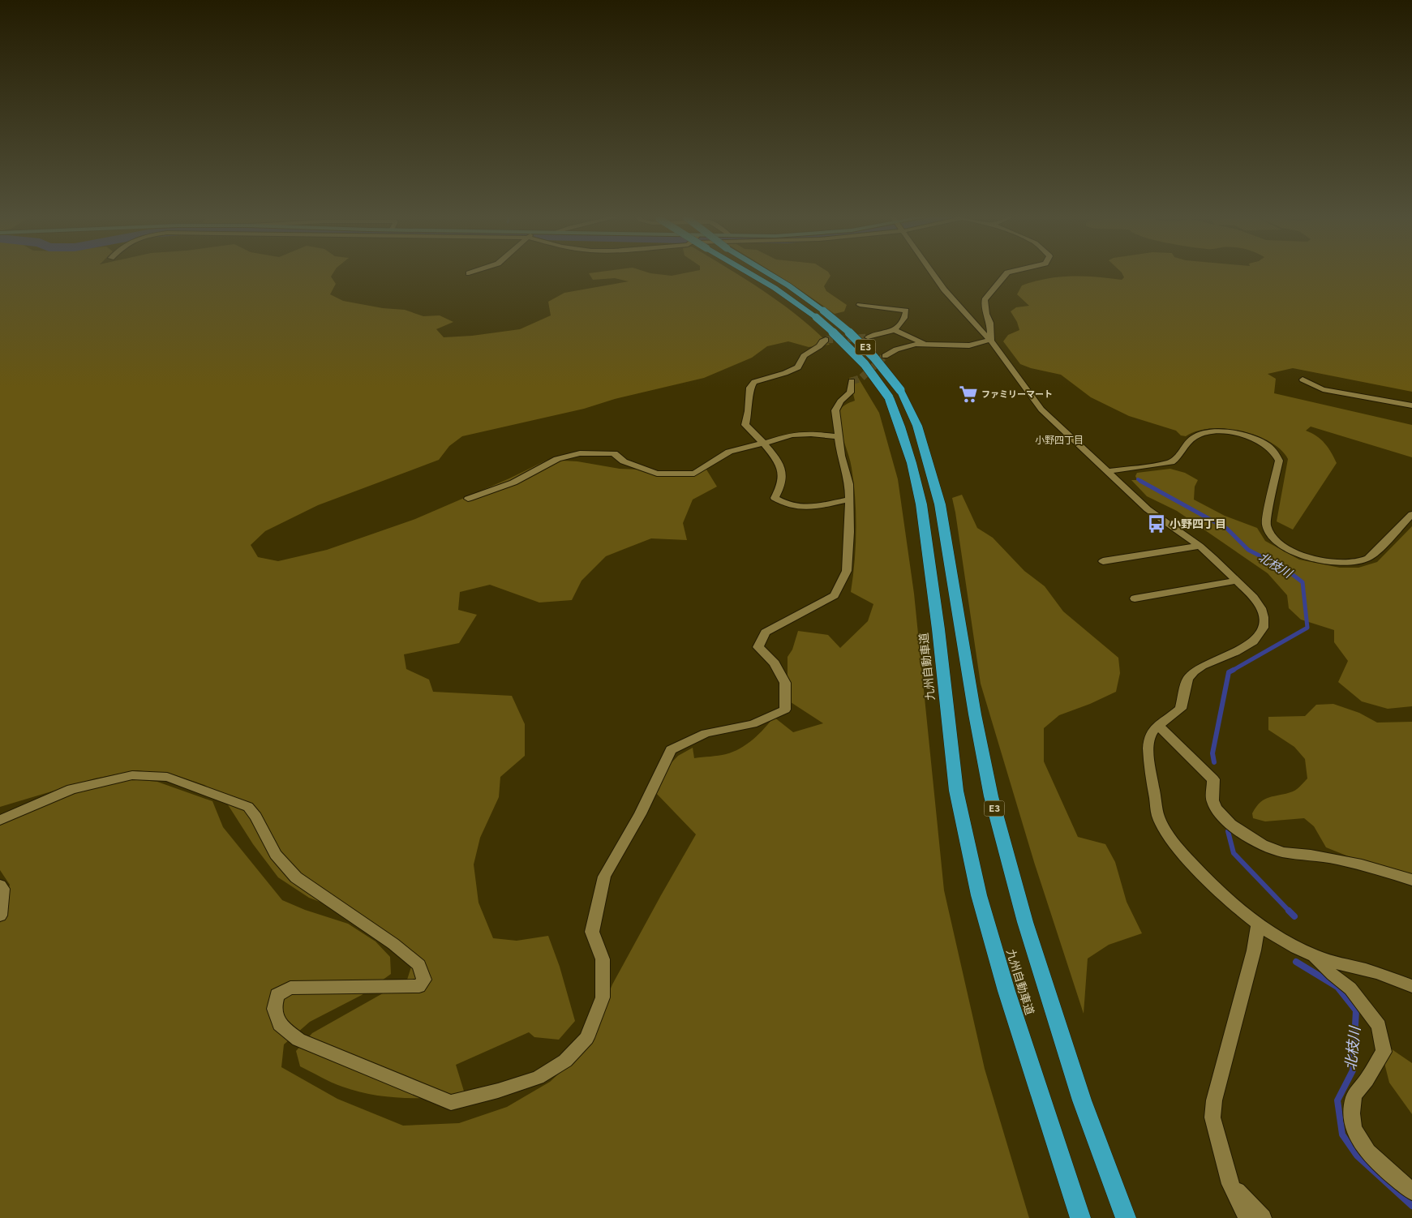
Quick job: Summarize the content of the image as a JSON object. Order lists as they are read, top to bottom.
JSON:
{
  "streets": {
    "highway": ["E3", "九州自動車道"]
  },
  "districts": ["小野四丁目"],
  "water": ["北枝川"],
  "places": {
    "supermarket": ["ファミリーマート"],
    "bus stop": ["小野四丁目"]
  }
}
